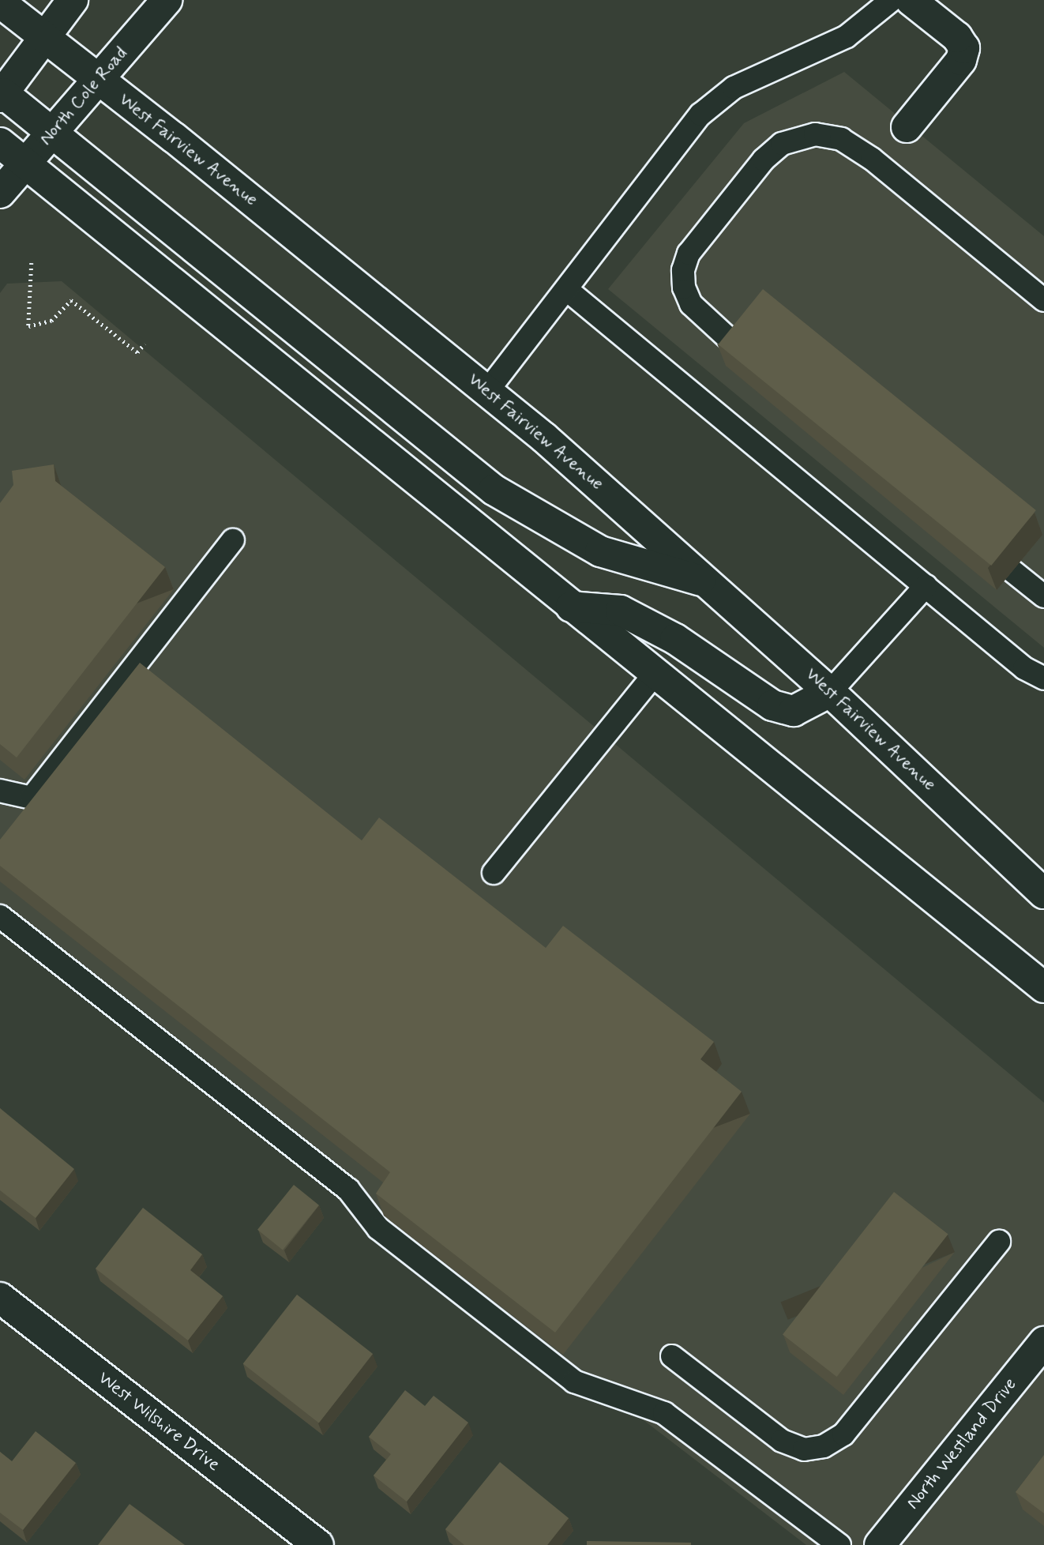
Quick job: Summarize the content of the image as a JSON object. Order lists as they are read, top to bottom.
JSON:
{
  "streets": {
    "main road": [
      "North Cole Road",
      "West Fairview Avenue",
      "West Wilshire Drive",
      "North Westland Drive"
    ]
  },
  "crossings": [
    ["North Cole Road", "West Fairview Avenue"]
  ]
}
